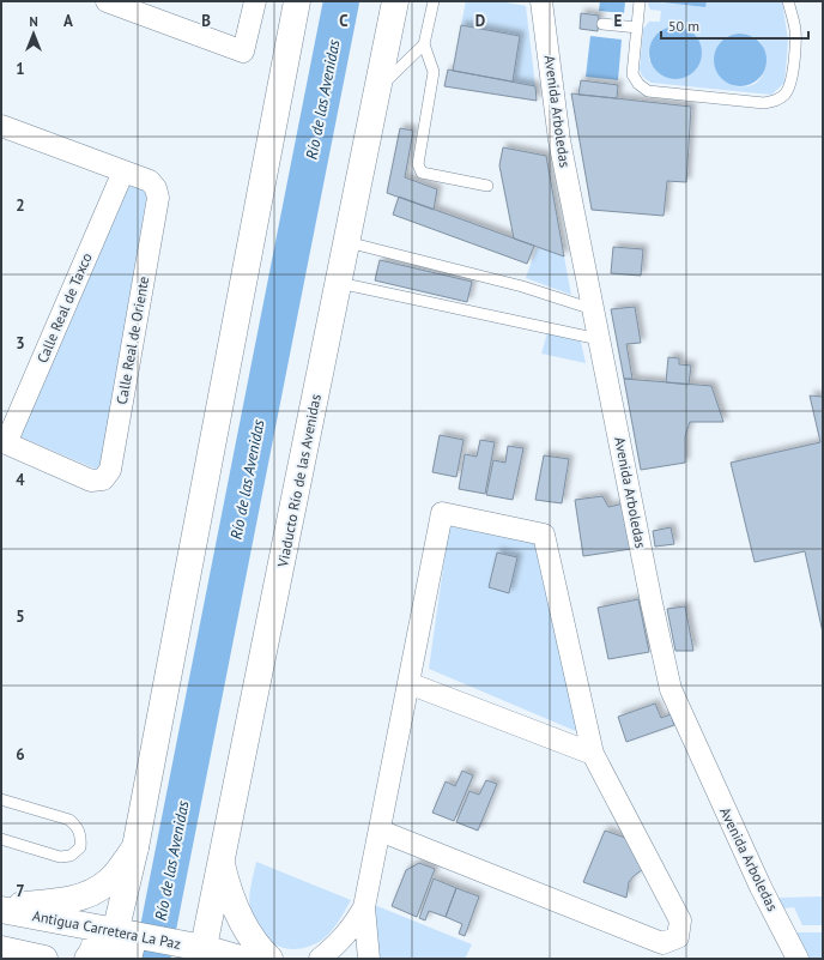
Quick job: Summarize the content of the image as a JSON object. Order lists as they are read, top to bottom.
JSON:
{
  "streets": {
    "main road": ["Viaducto Río de las Avenidas", "Antigua Carretera La Paz"],
    "street": ["Avenida Arboledas", "Calle Real de Taxco", "Calle Real de Oriente"]
  },
  "crossings": [
    ["Calle Real de Taxco", "Calle Real de Oriente"],
    ["Viaducto Río de las Avenidas", "Antigua Carretera La Paz"]
  ],
  "water": ["Río de las Avenidas"],
  "scale_bar": "50 m",
  "north": "top",
  "grid": {
    "columns": [
      "A",
      "B",
      "C",
      "D",
      "E"
    ],
    "rows": [
      "1",
      "2",
      "3",
      "4",
      "5",
      "6",
      "7"
    ]
  }
}
